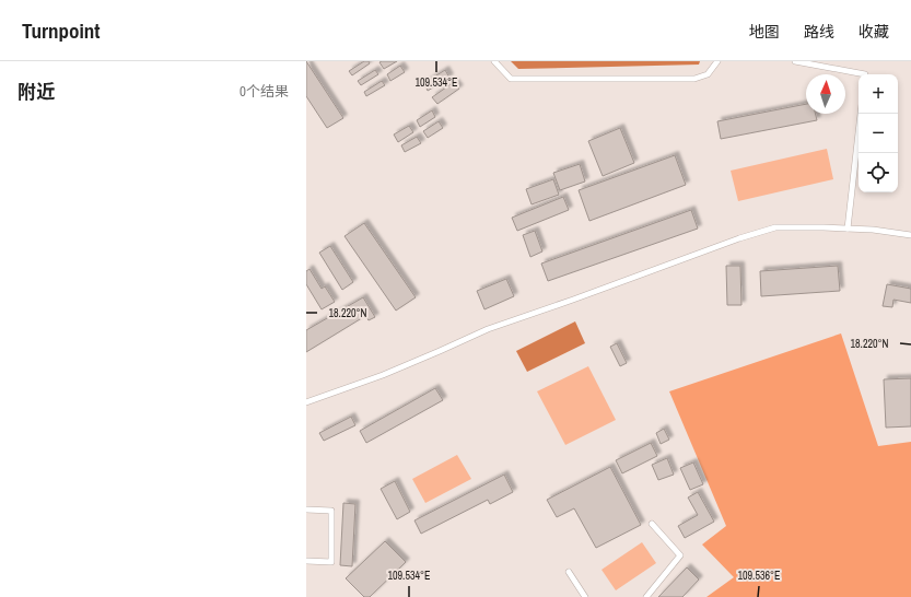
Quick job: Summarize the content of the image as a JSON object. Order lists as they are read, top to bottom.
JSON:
{
  "north": "top",
  "page": {
    "header": "Turnpoint",
    "nav": ["地图", "路线", "收藏"],
    "heading": ["附近", "0个结果"],
    "map_buttons": ["+", "−"]
  },
  "coordinates": ["109.534°E", "18.220°N", "109.536°E"]
}
